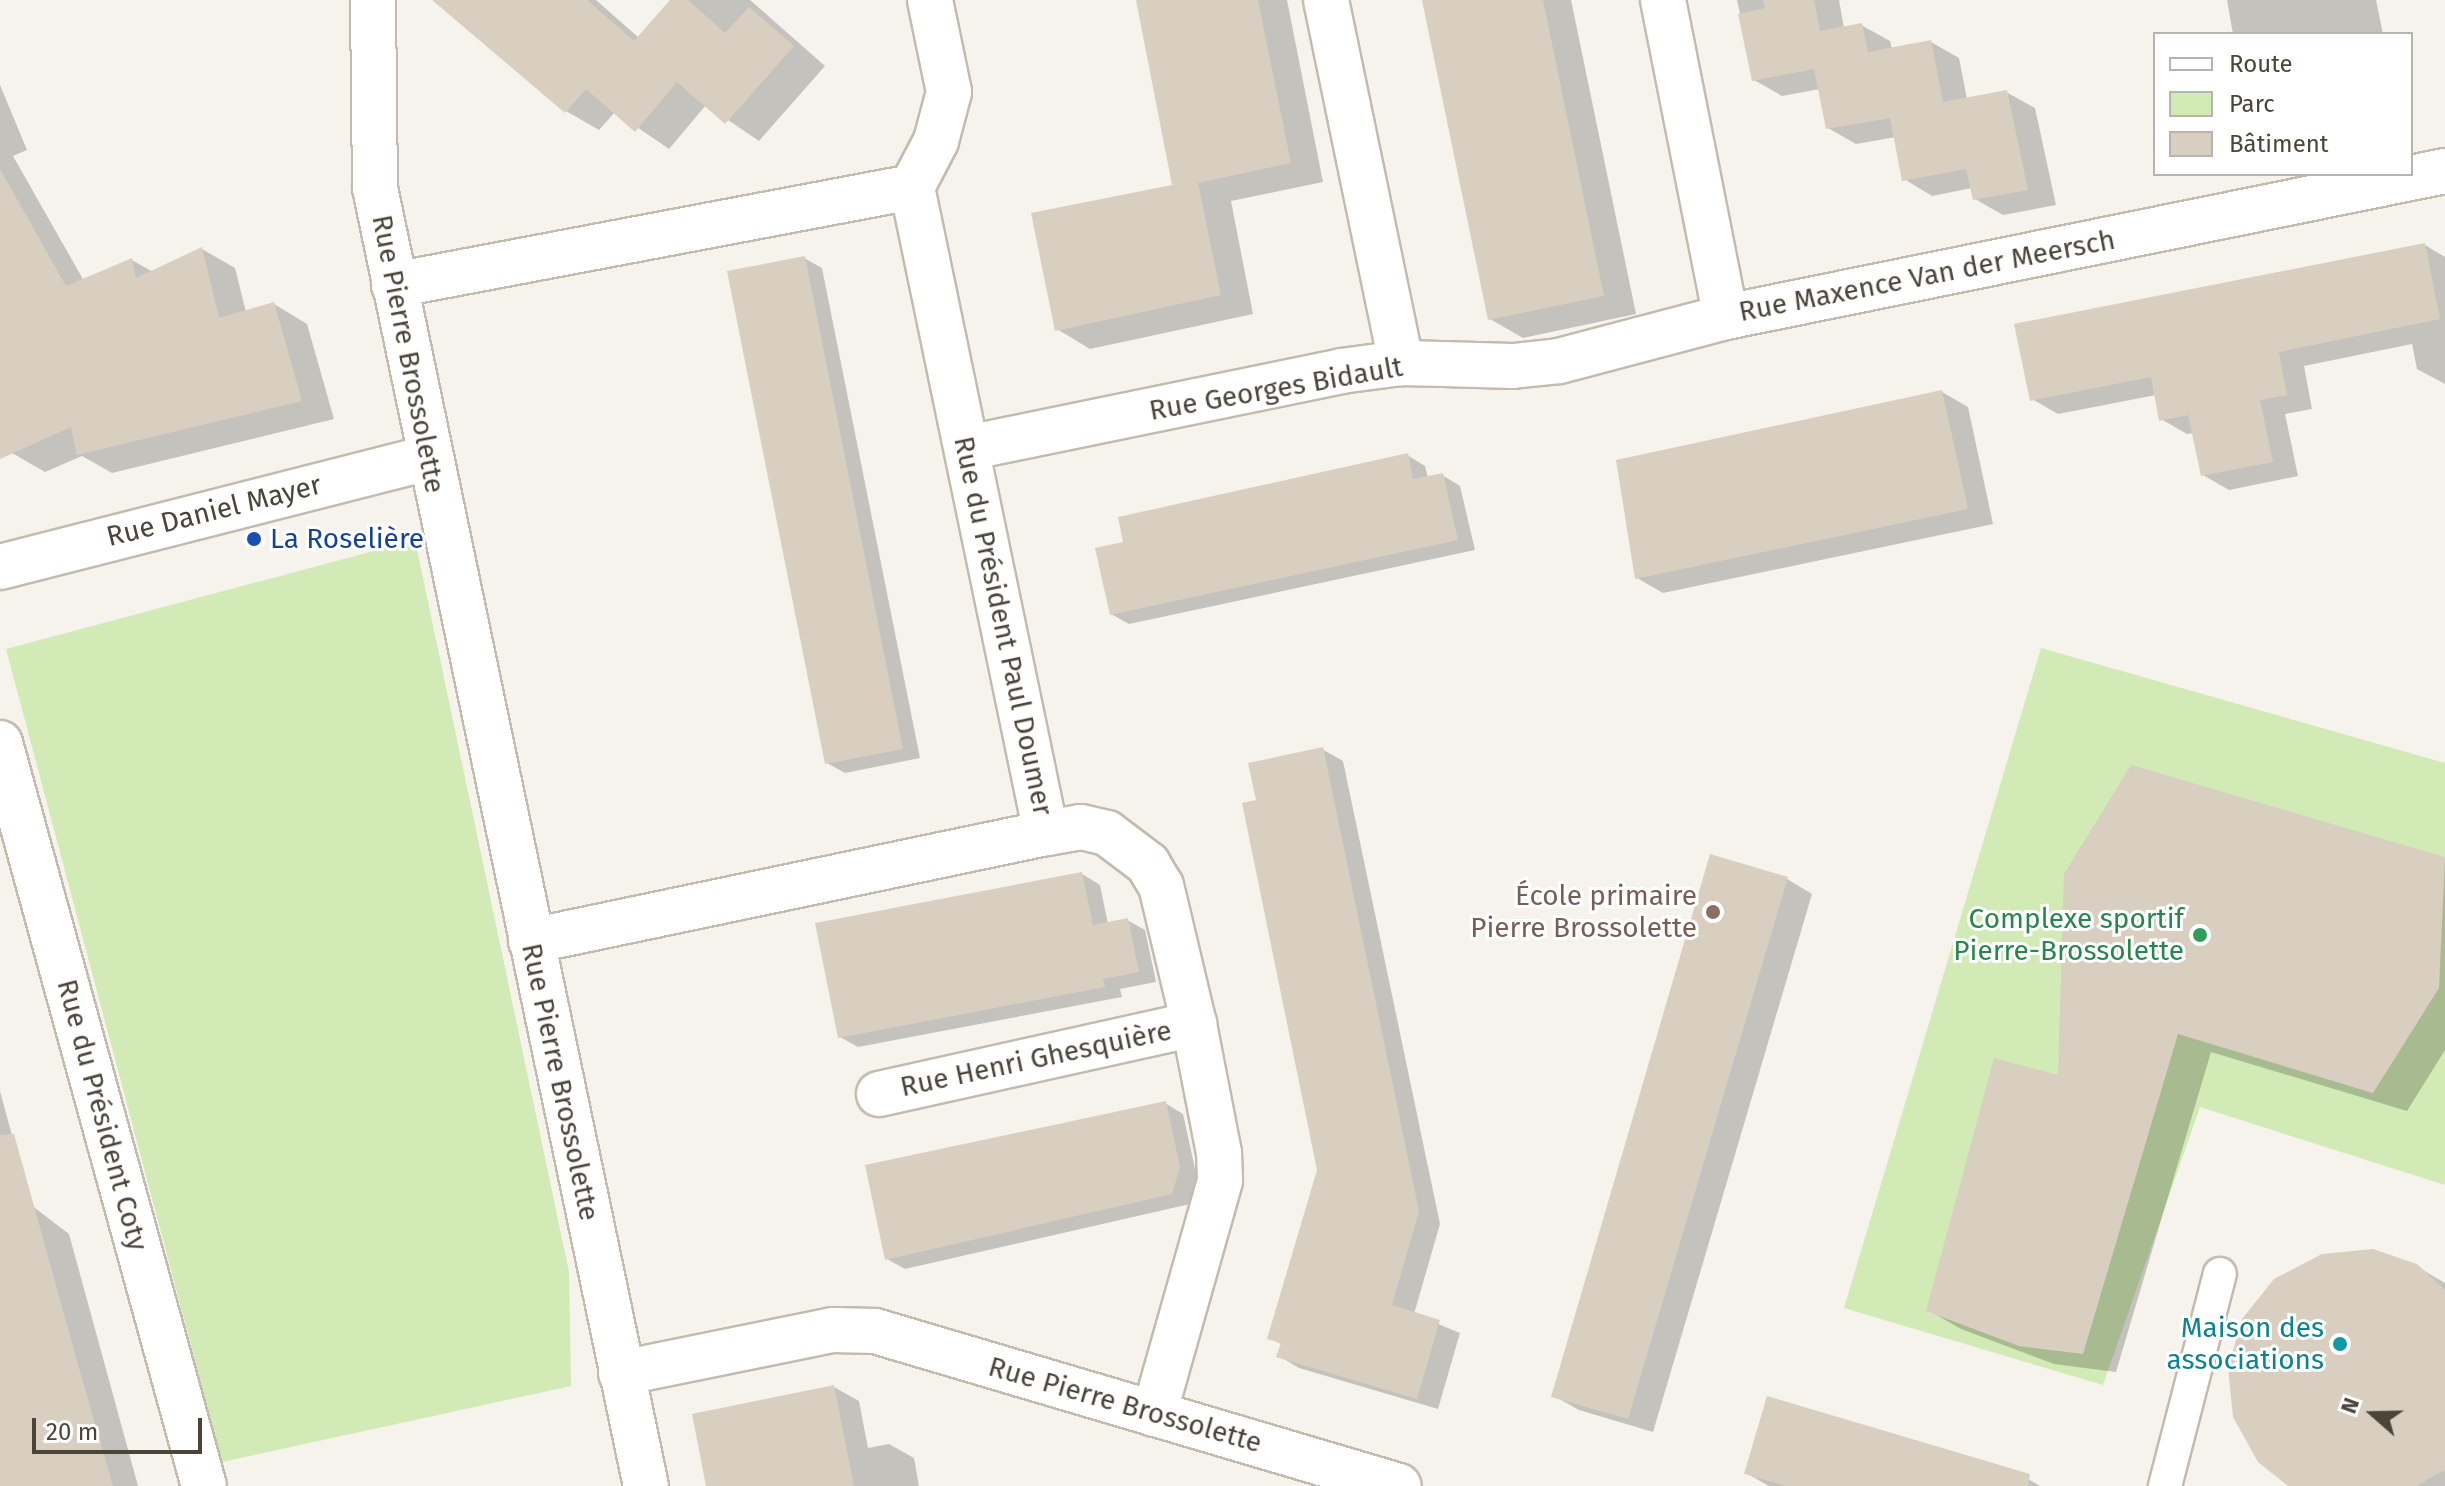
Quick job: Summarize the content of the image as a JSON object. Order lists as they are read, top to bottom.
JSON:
{
  "streets": {
    "street": [
      "Rue Maxence Van der Meersch",
      "Rue Pierre Brossolette",
      "Rue Georges Bidault",
      "Rue Daniel Mayer",
      "Rue du Président Paul Doumer",
      "Rue Henri Ghesquière",
      "Rue du Président Coty"
    ]
  },
  "crossings": [
    ["Rue Maxence Van der Meersch", "Rue Georges Bidault"],
    ["Rue Pierre Brossolette", "Rue Daniel Mayer"],
    ["Rue Pierre Brossolette", "Rue du Président Paul Doumer"],
    ["Rue Pierre Brossolette", "Rue Henri Ghesquière"],
    ["Rue Georges Bidault", "Rue du Président Paul Doumer"],
    ["Rue du Président Paul Doumer", "Rue Henri Ghesquière"]
  ],
  "places": [
    "La Roselière",
    "École primaire Pierre Brossolette",
    "Complexe sportif Pierre-Brossolette",
    "Maison des associations"
  ],
  "legend": ["Route", "Parc", "Bâtiment"],
  "scale_bar": "20 m",
  "north": "left"
}
